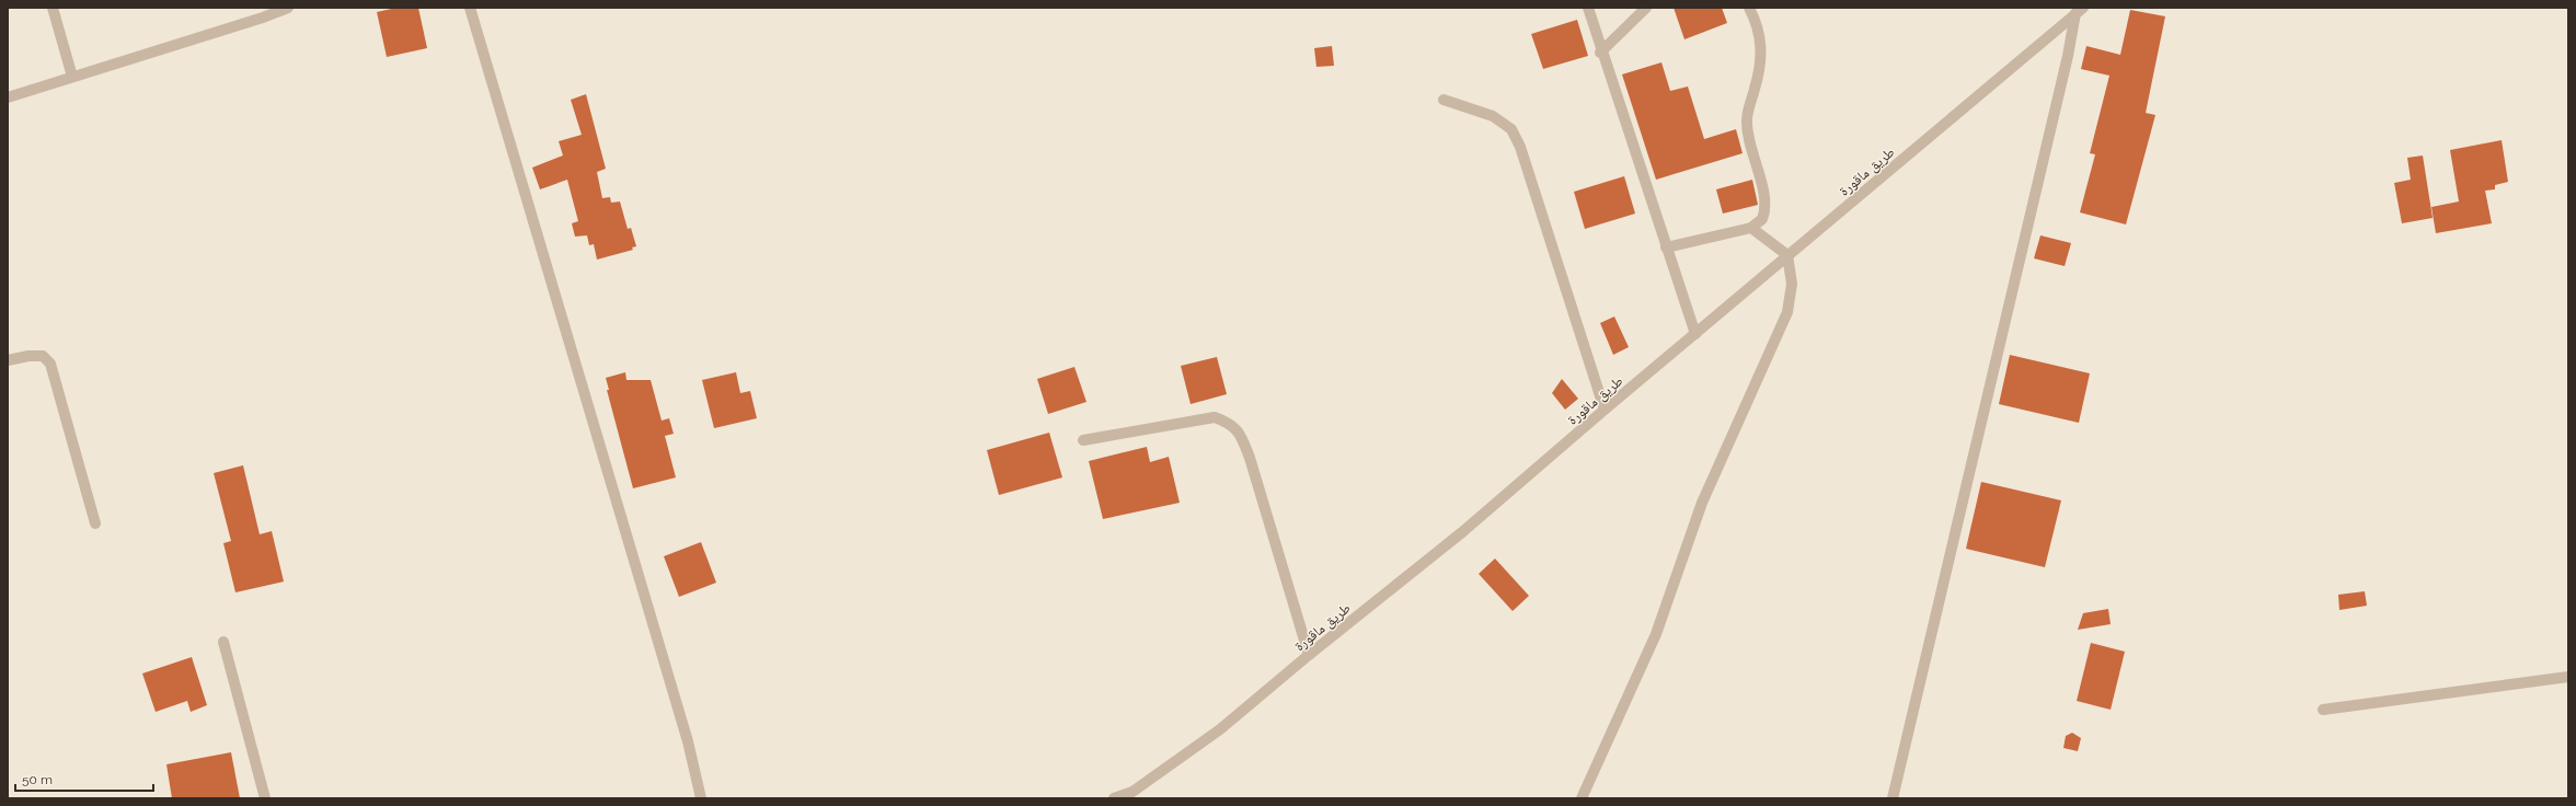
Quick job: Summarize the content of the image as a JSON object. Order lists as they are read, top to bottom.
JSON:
{
  "streets": {
    "street": ["طريق ماقورة"]
  },
  "scale_bar": "50 m"
}
